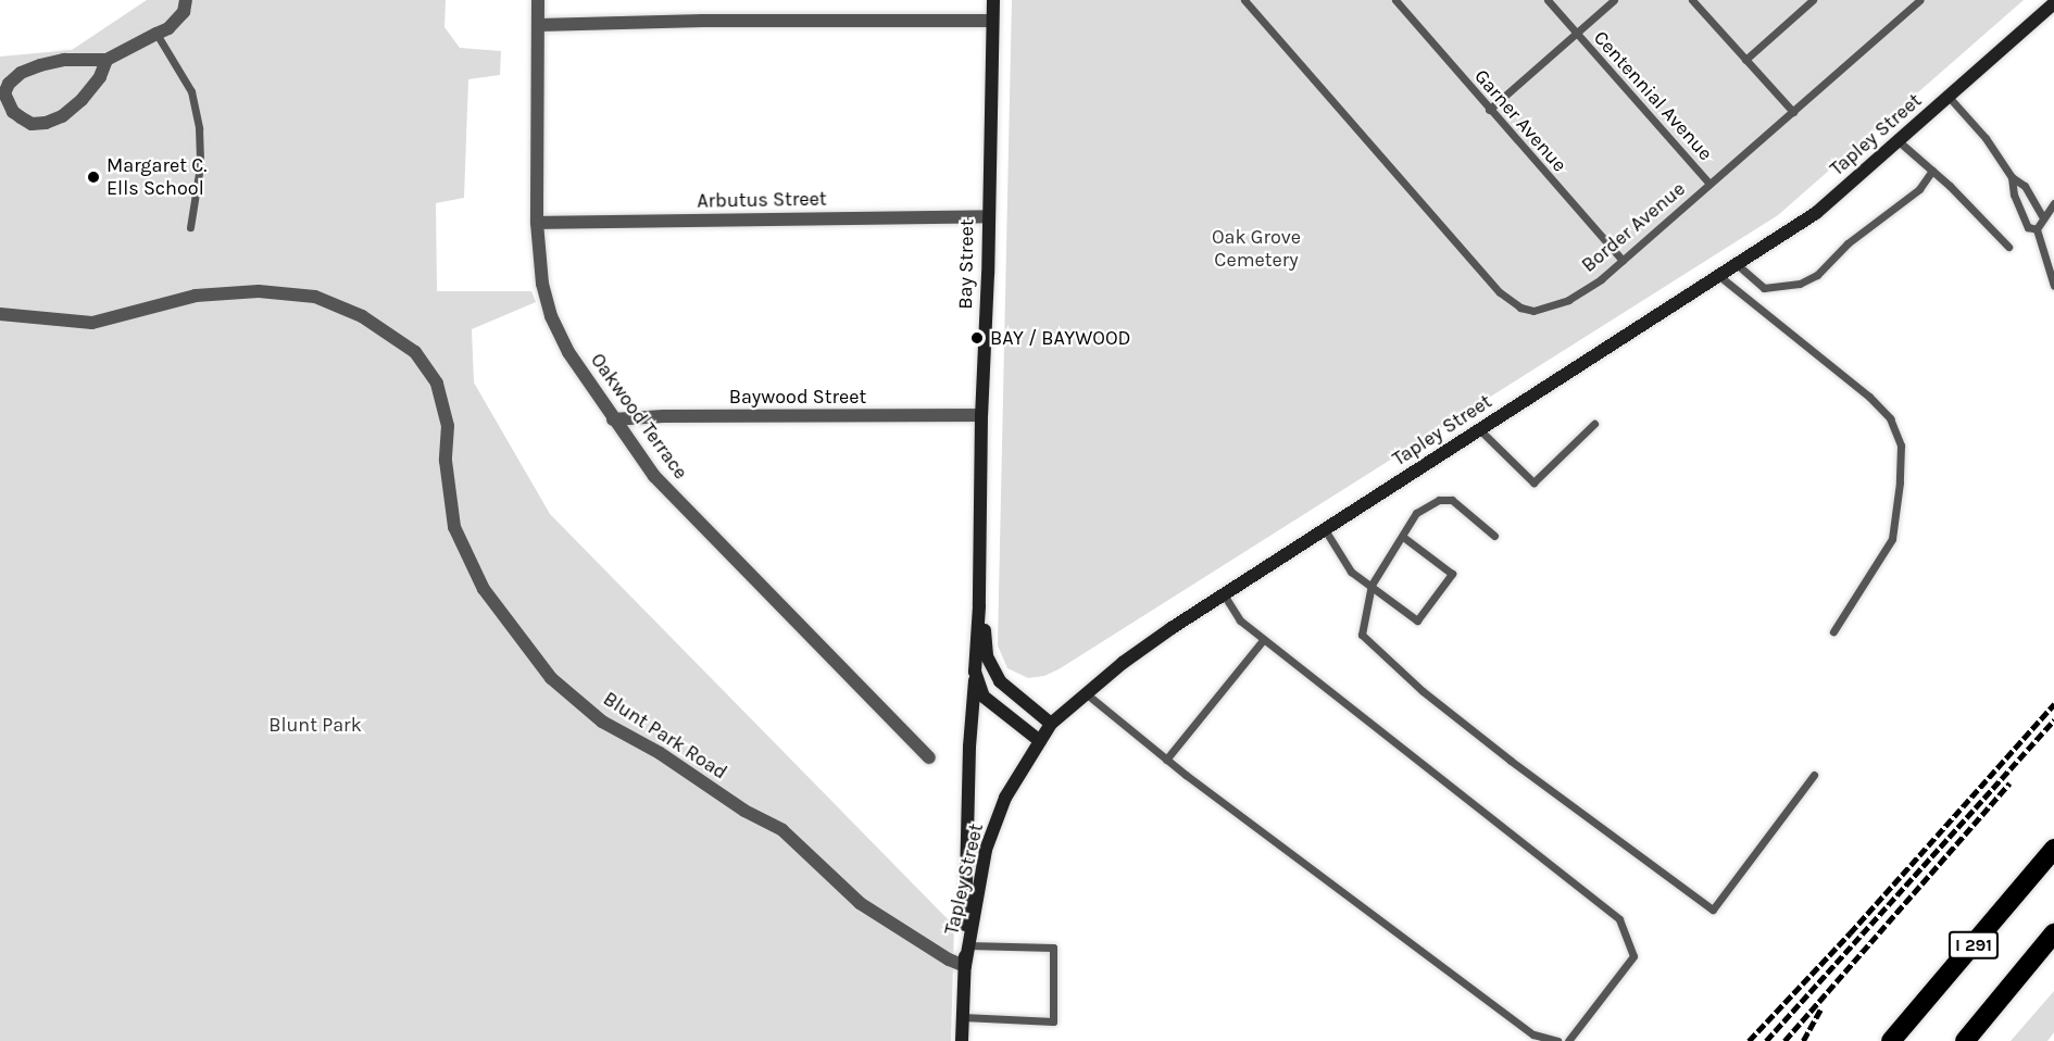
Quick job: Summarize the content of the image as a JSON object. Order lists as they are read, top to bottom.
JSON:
{
  "streets": {
    "highway": ["I 291"],
    "main road": ["Tapley Street", "Bay Street"],
    "street": [
      "Arbutus Street",
      "Baywood Street",
      "Oakwood Terrace",
      "Blunt Park Road"
    ],
    "lane": ["Centennial Avenue", "Garner Avenue", "Border Avenue"]
  },
  "crossings": [
    ["Centennial Avenue", "Border Avenue"],
    ["Garner Avenue", "Border Avenue"],
    ["Tapley Street", "Bay Street"],
    ["Tapley Street", "Blunt Park Road"],
    ["Arbutus Street", "Bay Street"],
    ["Arbutus Street", "Oakwood Terrace"],
    ["Bay Street", "Baywood Street"],
    ["Baywood Street", "Oakwood Terrace"]
  ],
  "parks": ["Oak Grove Cemetery", "Blunt Park"],
  "places": ["Margaret C. Ells School", "BAY / BAYWOOD"]
}
